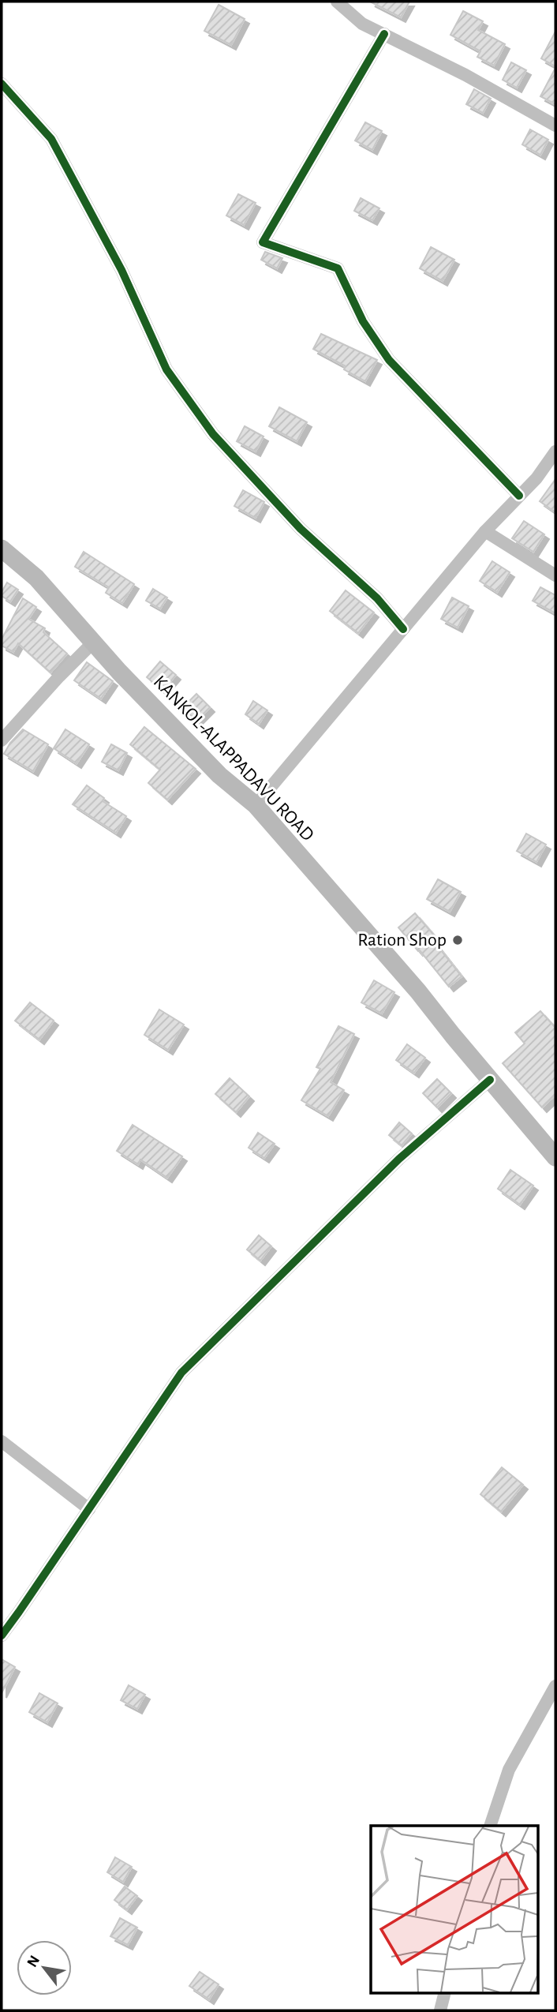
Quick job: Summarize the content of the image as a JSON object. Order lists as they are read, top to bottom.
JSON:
{
  "streets": {
    "main road": ["KANKOL-ALAPPADAVU ROAD"]
  },
  "places": ["Ration Shop"],
  "north": "top left"
}
